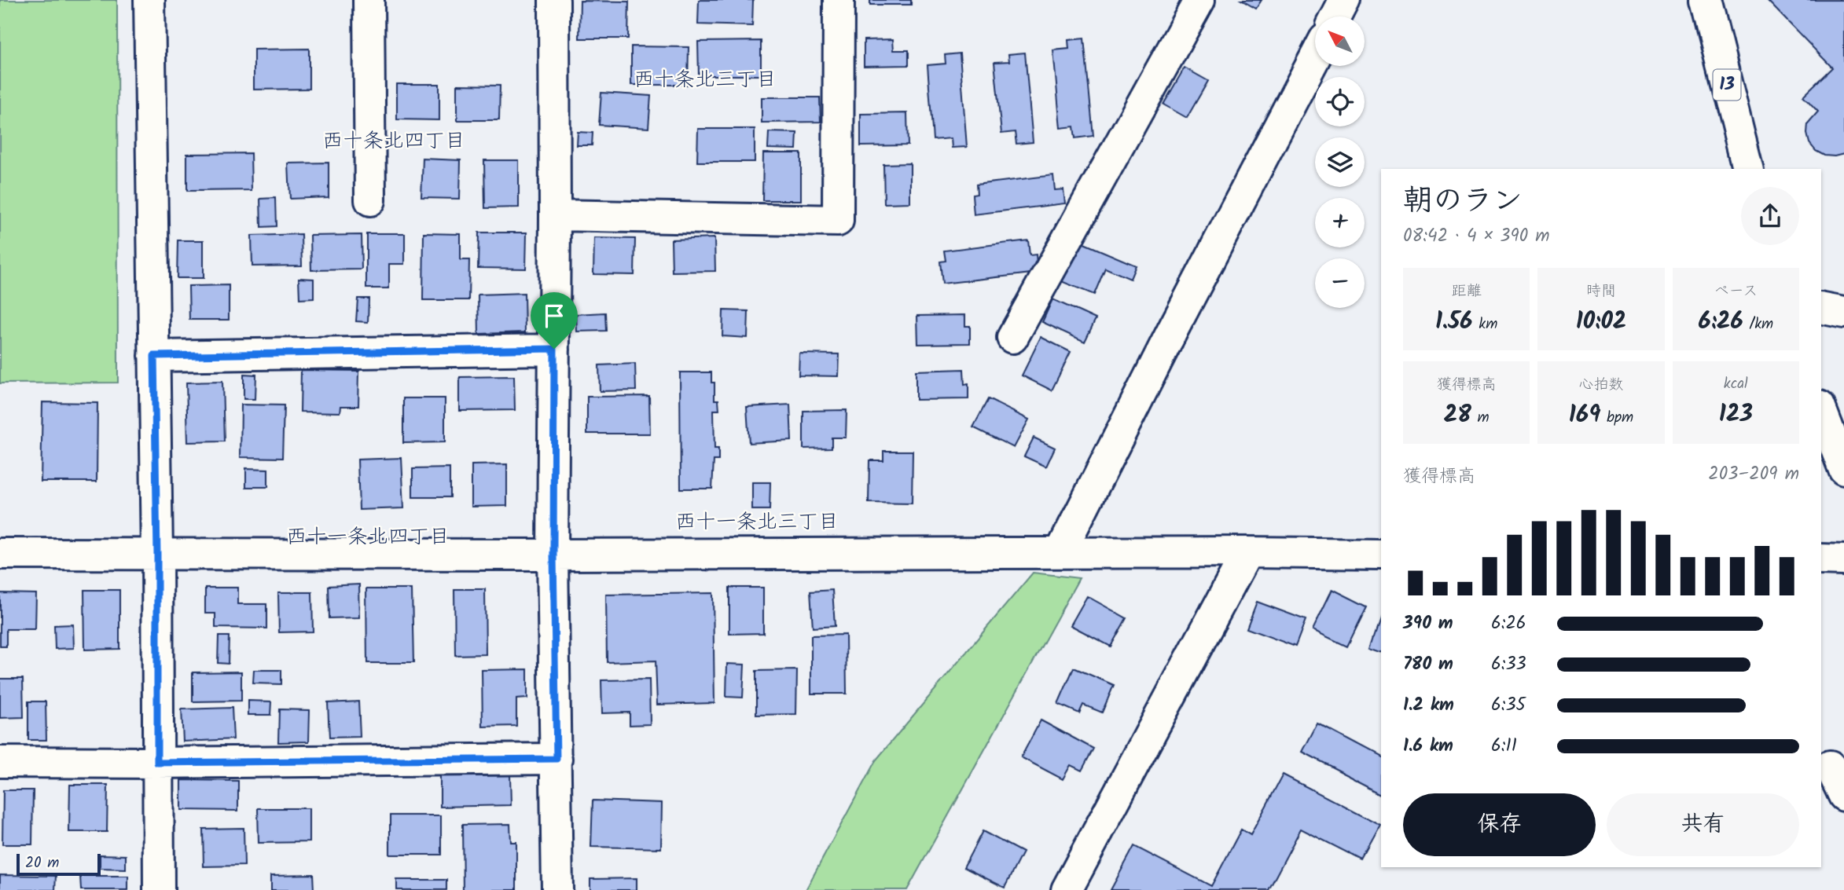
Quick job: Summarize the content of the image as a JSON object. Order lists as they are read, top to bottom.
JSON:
{
  "streets": {
    "street": ["13"]
  },
  "districts": [
    "西十条北三丁目",
    "西十条北四丁目",
    "西十一条北三丁目",
    "西十一条北四丁目"
  ],
  "scale_bar": "20 m",
  "north": "top left",
  "page": {
    "map_buttons": ["+", "−"],
    "heading": ["朝のラン", "08:42 · 4 × 390 m"],
    "stats": [
      ["距離", "1.56 km"],
      ["時間", "10:02"],
      ["ペース", "6:26 /km"],
      ["獲得標高", "28 m"],
      ["心拍数", "169 bpm"],
      ["kcal", "123"]
    ],
    "chart": ["獲得標高", "203–209 m"],
    "list": [
      {
        "name": "390 m",
        "note": "6:26"
      },
      {
        "name": "780 m",
        "note": "6:33"
      },
      {
        "name": "1.2 km",
        "note": "6:35"
      },
      {
        "name": "1.6 km",
        "note": "6:11"
      }
    ],
    "buttons": ["保存", "共有"],
    "scale": "20 m"
  }
}
